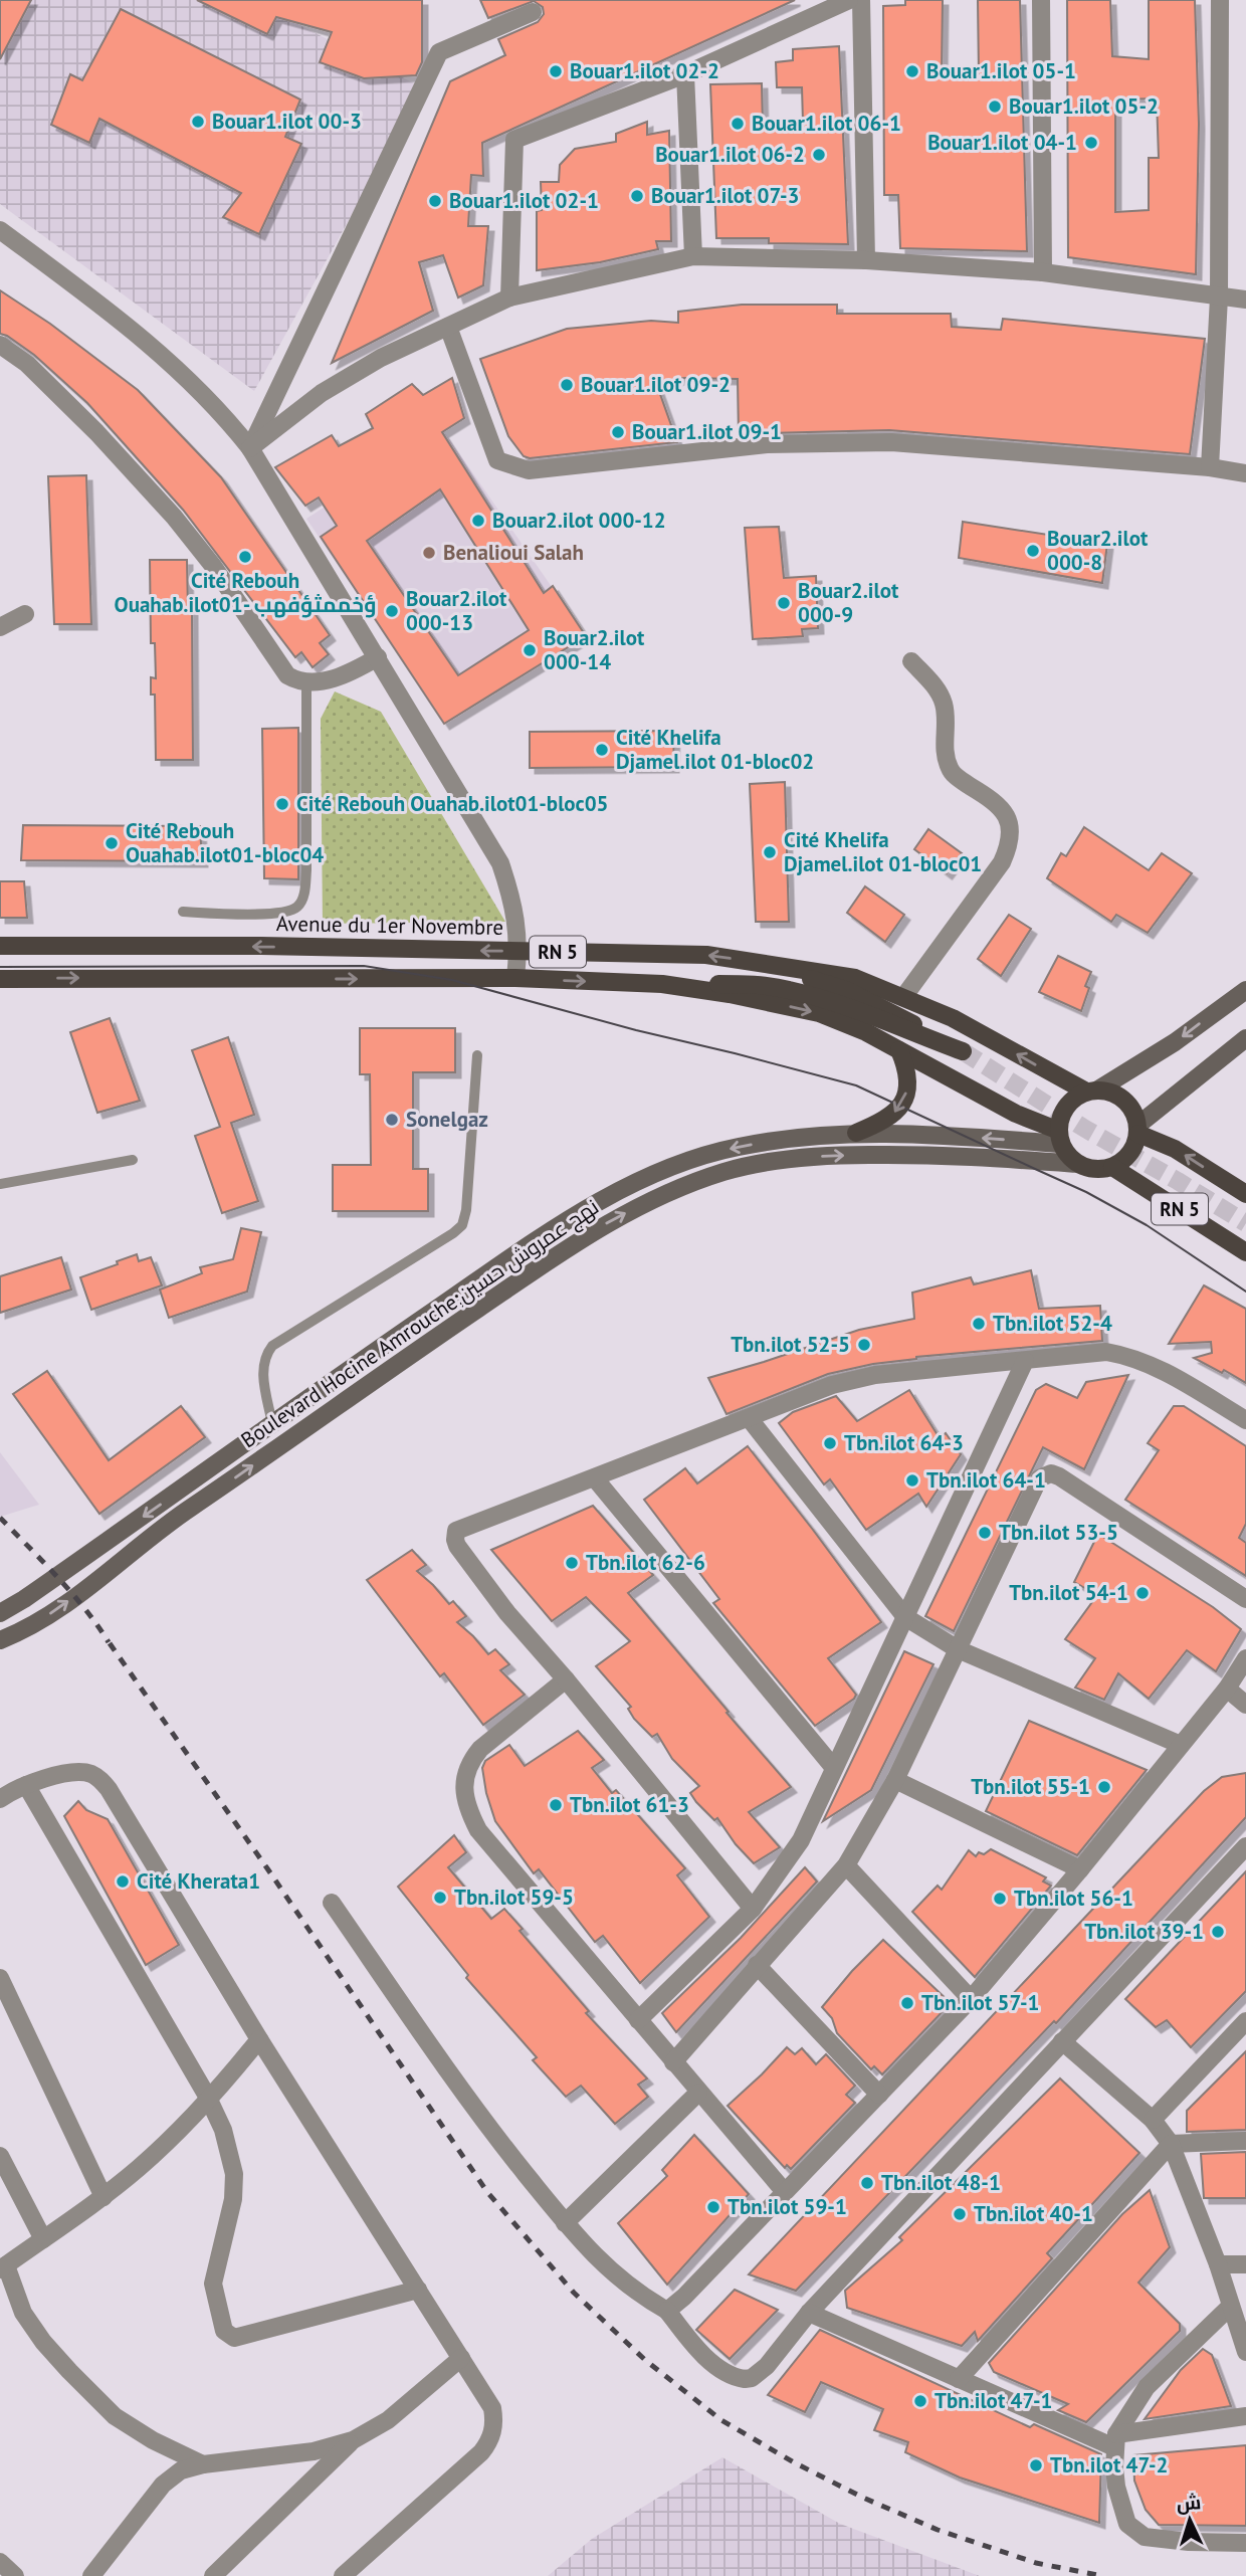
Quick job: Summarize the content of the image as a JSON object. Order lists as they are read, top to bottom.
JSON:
{
  "streets": {
    "main road": ["Avenue du 1er Novembre", "RN 5", "Boulevard Hocine Amrouche;نهج عمروش حسين"]
  },
  "crossings": [
    ["Avenue du 1er Novembre", "RN 5"],
    ["Avenue du 1er Novembre", "Boulevard Hocine Amrouche;نهج عمروش حسين"],
    ["RN 5", "Boulevard Hocine Amrouche;نهج عمروش حسين"]
  ],
  "places": [
    "Bouar1.ilot 02-2",
    "Bouar1.ilot 05-1",
    "Bouar1.ilot 05-2",
    "Bouar1.ilot 00-3",
    "Bouar1.ilot 06-1",
    "Bouar1.ilot 04-1",
    "Bouar1.ilot 06-2",
    "Bouar1.ilot 07-3",
    "Bouar1.ilot 02-1",
    "Bouar1.ilot 09-2",
    "Bouar1.ilot 09-1",
    "Bouar2.ilot 000-12",
    "Bouar2.ilot 000-8",
    "Benalioui Salah",
    "Cité Rebouh Ouahab.ilot01- ؤخممثؤفهب",
    "Bouar2.ilot 000-9",
    "Bouar2.ilot 000-13",
    "Bouar2.ilot 000-14",
    "Cité Khelifa Djamel.ilot 01-bloc02",
    "Cité Rebouh Ouahab.ilot01-bloc05",
    "Cité Rebouh Ouahab.ilot01-bloc04",
    "Cité Khelifa Djamel.ilot 01-bloc01",
    "Sonelgaz",
    "Tbn.ilot 52-4",
    "Tbn.ilot 52-5",
    "Tbn.ilot 64-3",
    "Tbn.ilot 64-1",
    "Tbn.ilot 53-5",
    "Tbn.ilot 62-6",
    "Tbn.ilot 54-1",
    "Tbn.ilot 55-1",
    "Tbn.ilot 61-3",
    "Cité Kherata1",
    "Tbn.ilot 59-5",
    "Tbn.ilot 56-1",
    "Tbn.ilot 39-1",
    "Tbn.ilot 57-1",
    "Tbn.ilot 48-1",
    "Tbn.ilot 59-1",
    "Tbn.ilot 40-1",
    "Tbn.ilot 47-1",
    "Tbn.ilot 47-2"
  ],
  "north": "top"
}
